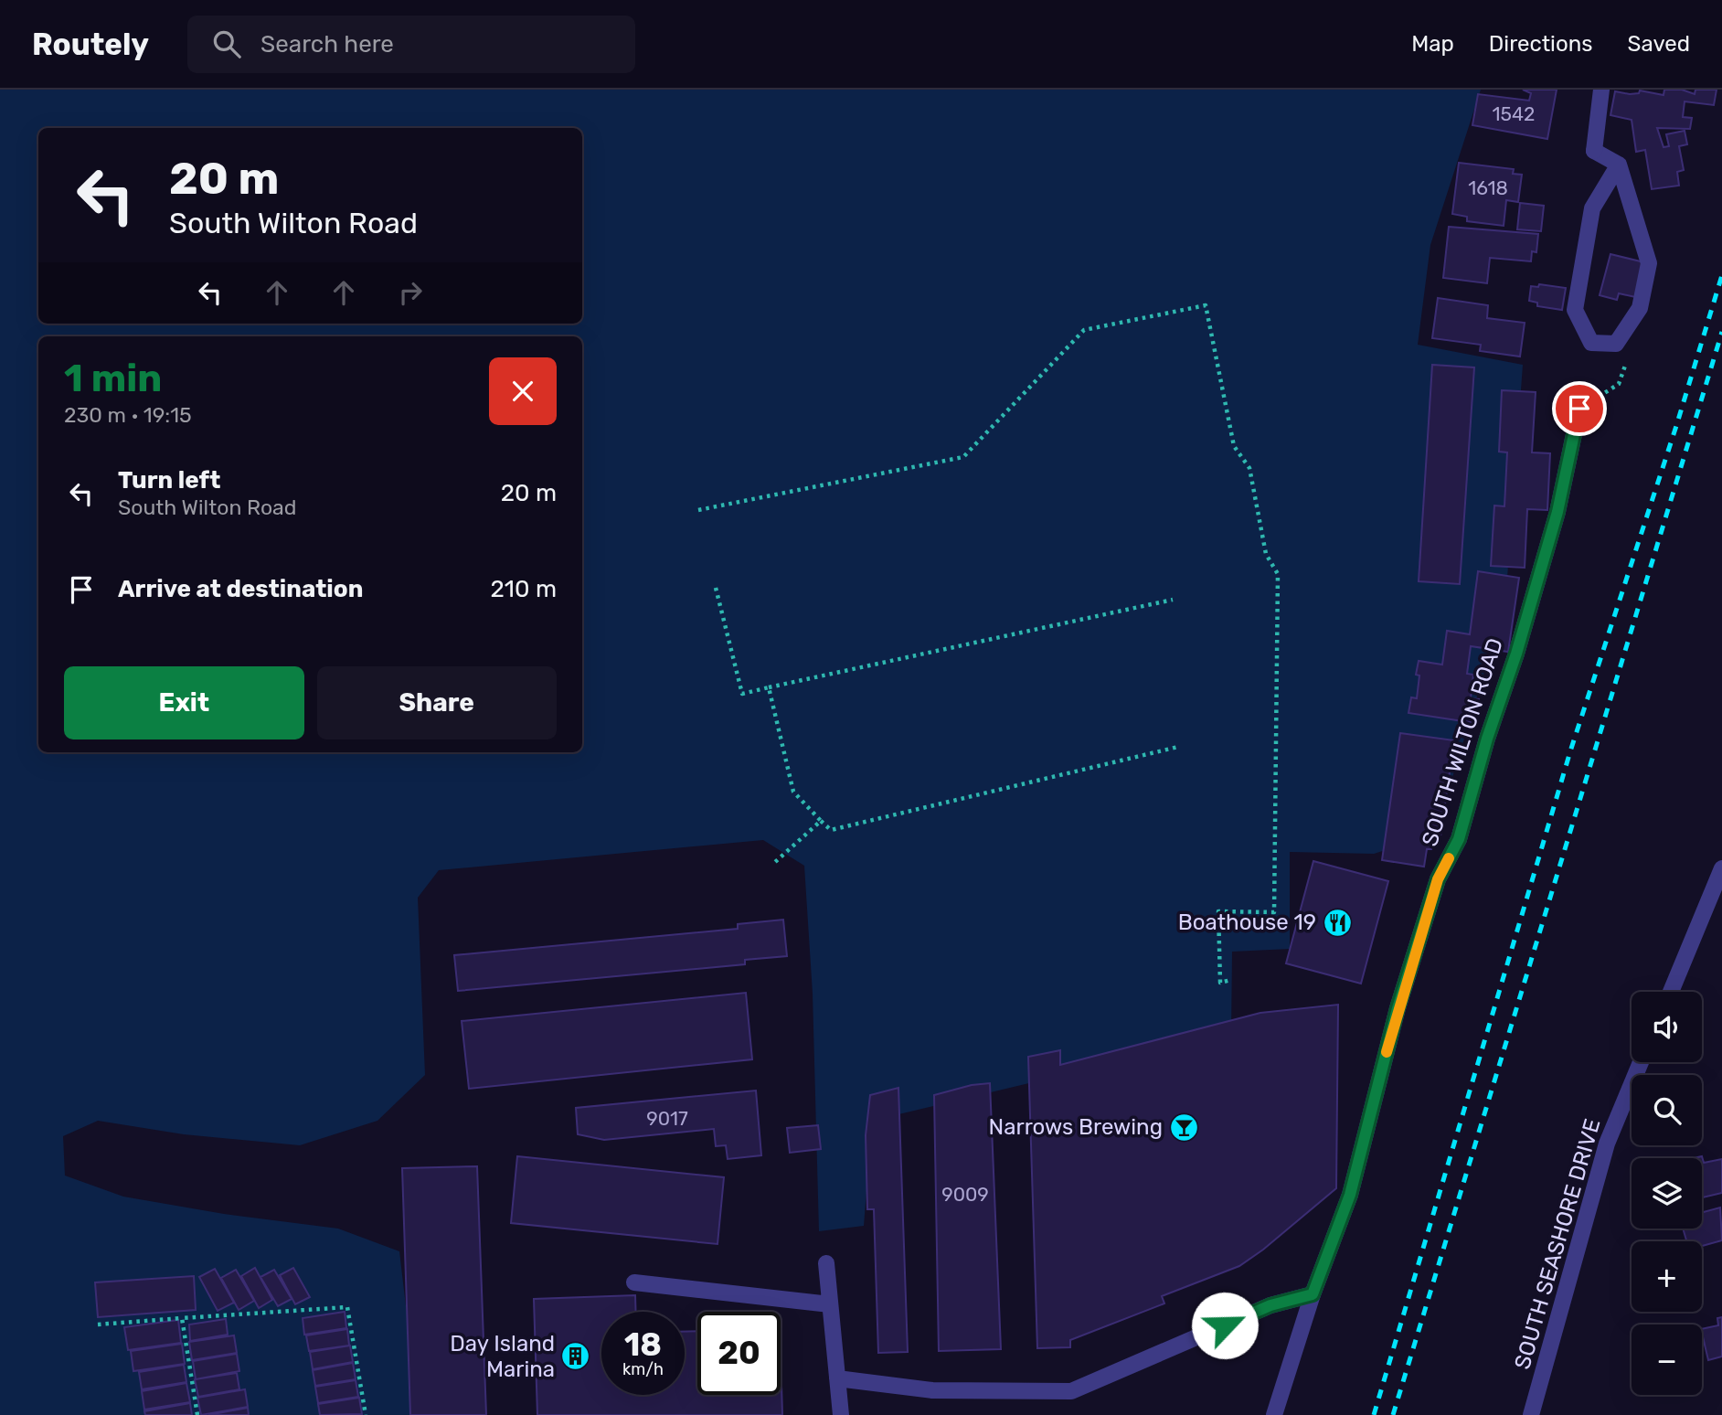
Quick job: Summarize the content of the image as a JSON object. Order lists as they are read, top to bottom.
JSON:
{
  "streets": {
    "street": ["SOUTH WILTON ROAD", "SOUTH SEASHORE DRIVE"]
  },
  "places": {
    "restaurant": ["Boathouse 19"],
    "bar": ["Narrows Brewing"],
    "building": ["Day Island Marina"]
  },
  "house_numbers": [
    "1542",
    "1618",
    "9017",
    "9009"
  ],
  "page": {
    "header": "Routely",
    "search": "Search here",
    "nav": ["Map", "Directions", "Saved"],
    "turn": ["20 m", "South Wilton Road"],
    "heading": ["1 min", "230 m · 19:15"],
    "list": [
      {
        "name": "Turn left",
        "note": "South Wilton Road",
        "value": "20 m"
      },
      {
        "name": "Arrive at destination",
        "value": "210 m"
      }
    ],
    "buttons": ["Exit", "Share"],
    "map_buttons": ["+", "−"],
    "speed": "18 km/h",
    "limit": "20"
  }
}
